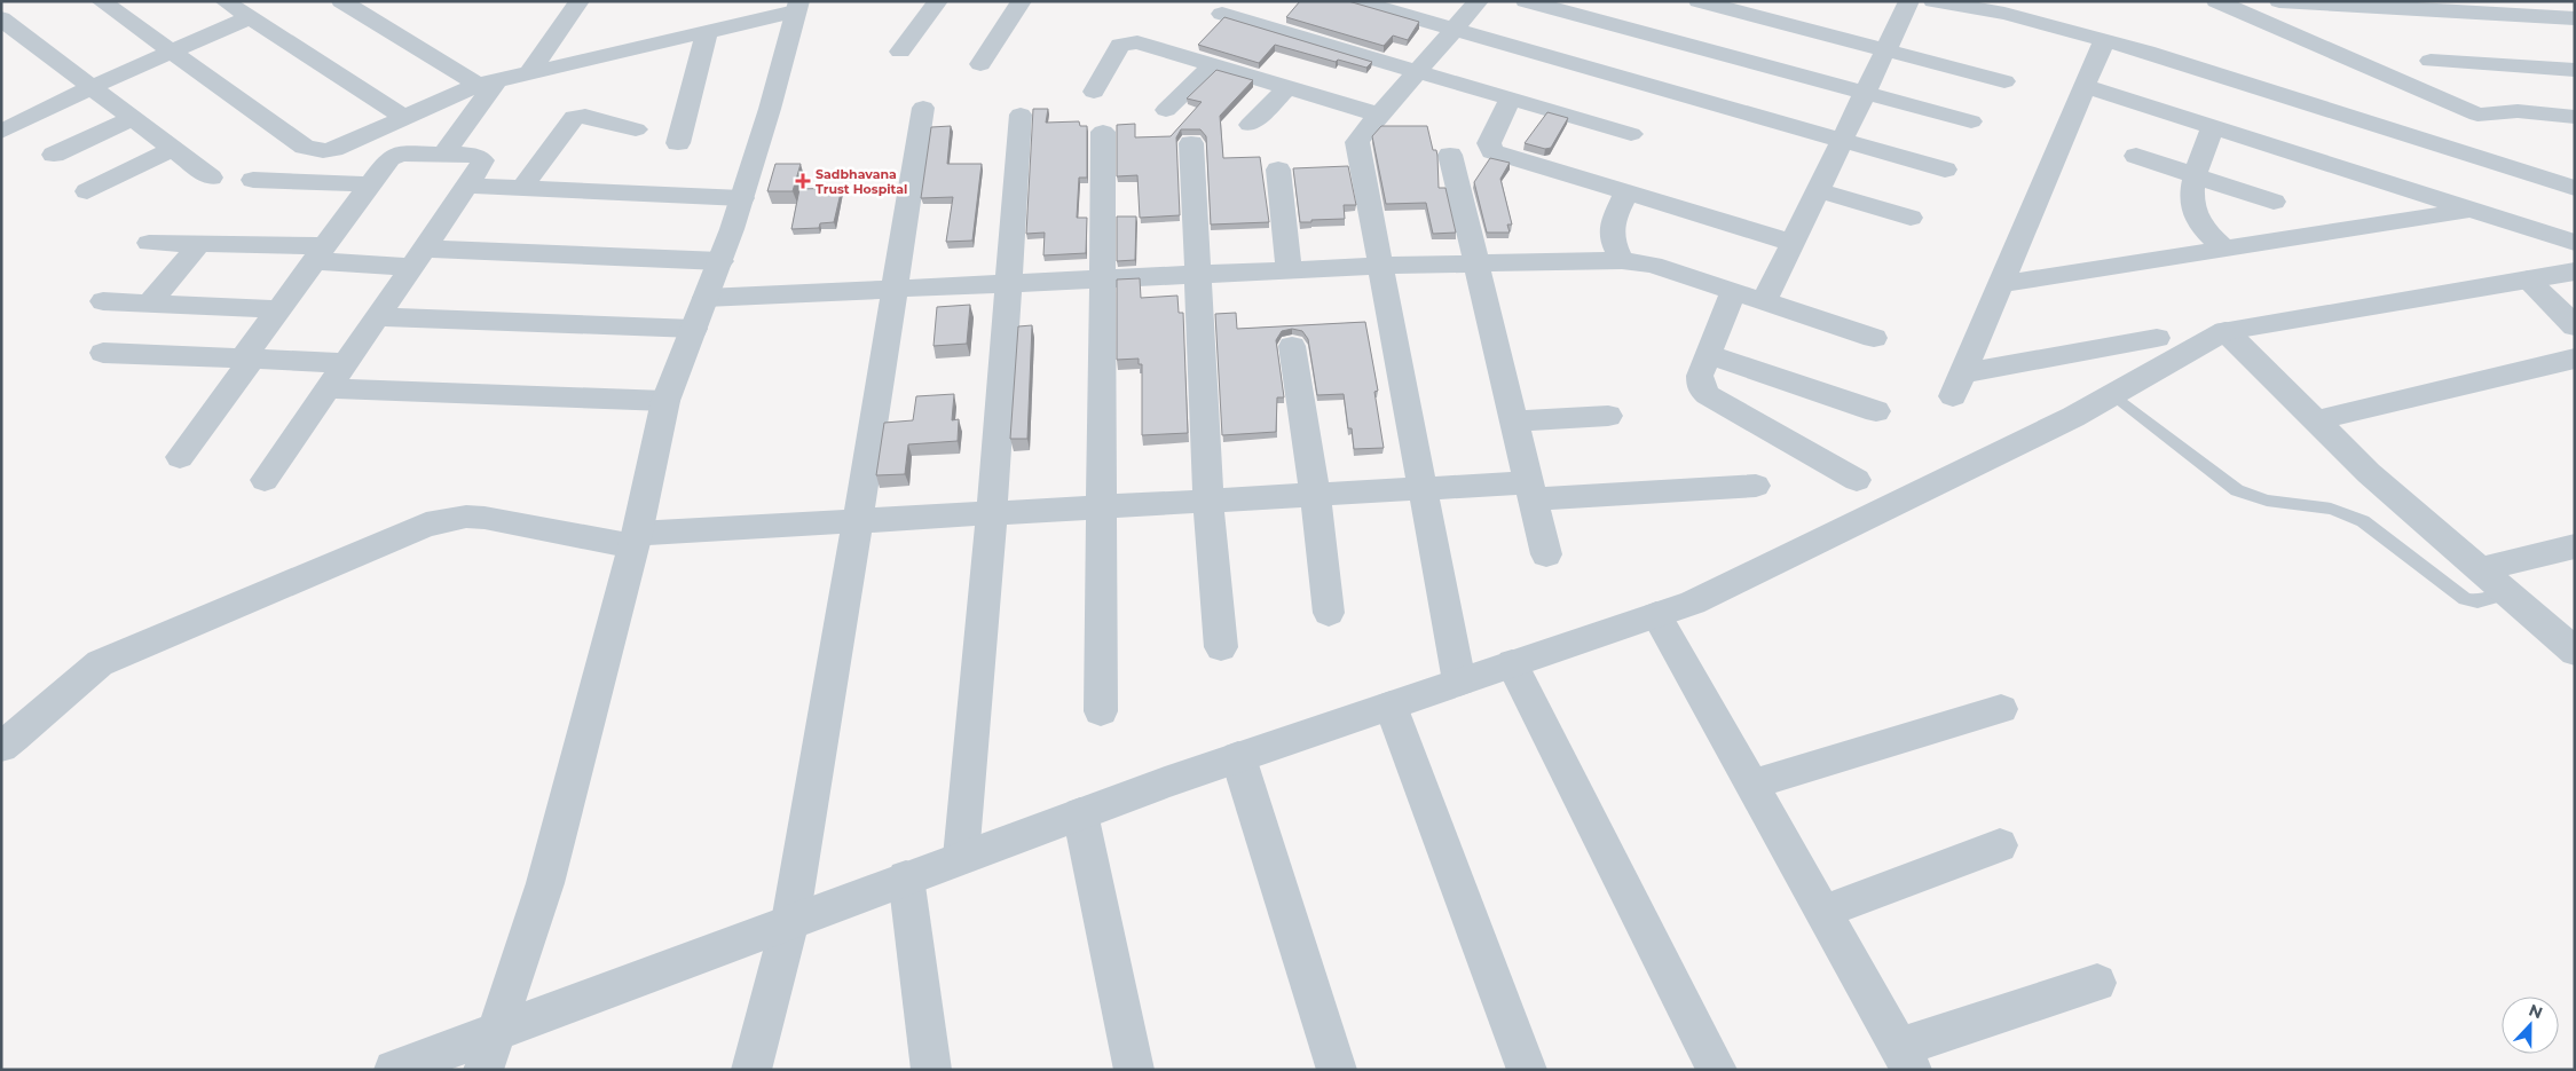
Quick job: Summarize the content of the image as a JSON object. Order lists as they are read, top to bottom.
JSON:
{
  "places": {
    "health": ["Sadbhavana Trust Hospital"]
  },
  "north": "top"
}
